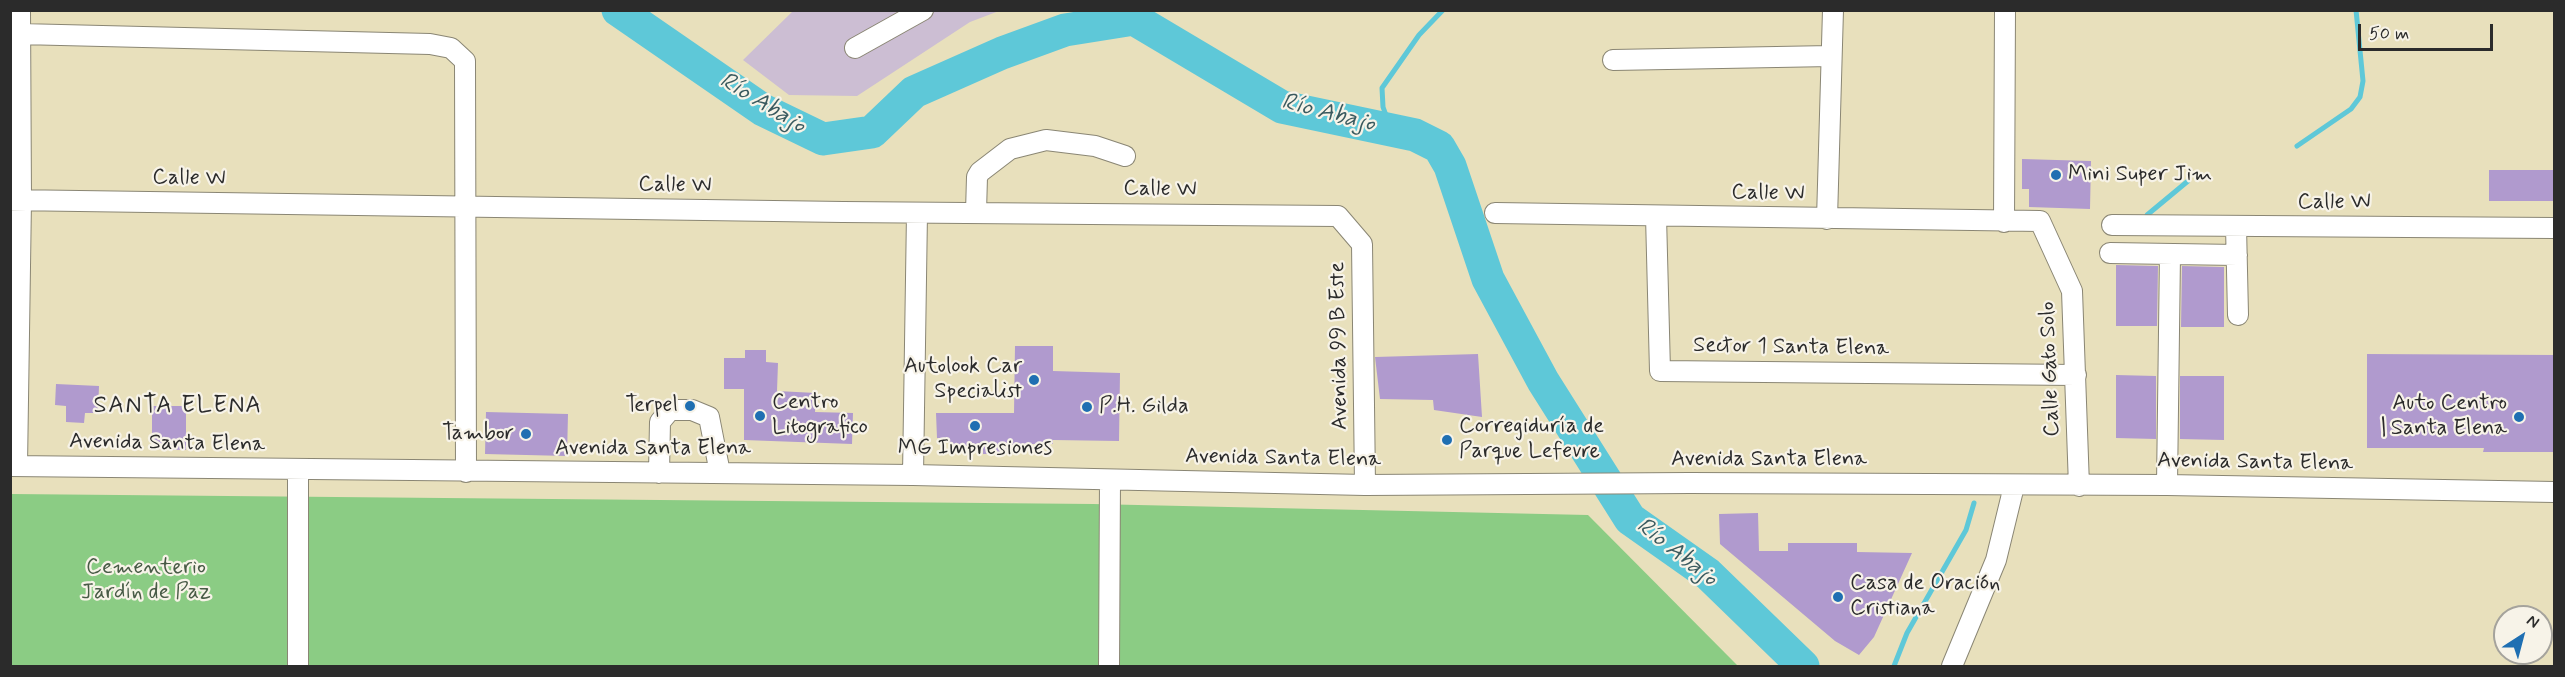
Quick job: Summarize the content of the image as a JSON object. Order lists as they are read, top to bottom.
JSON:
{
  "streets": {
    "street": [
      "Calle W",
      "Avenida 99 B Este",
      "Sector 1 Santa Elena",
      "Calle Gato Solo",
      "Avenida Santa Elena"
    ]
  },
  "crossings": [
    ["Calle W", "Avenida 99 B Este"],
    ["Calle W", "Sector 1 Santa Elena"],
    ["Calle W", "Calle Gato Solo"],
    ["Avenida 99 B Este", "Avenida Santa Elena"],
    ["Sector 1 Santa Elena", "Calle Gato Solo"],
    ["Calle Gato Solo", "Avenida Santa Elena"]
  ],
  "districts": ["SANTA ELENA"],
  "water": ["Río Abajo"],
  "parks": ["Cementerio Jardín de Paz"],
  "places": [
    "Mini Super Jim",
    "Autolook Car Specialist",
    "Terpel",
    "P.H. Gilda",
    "Centro Litografico",
    "Auto Centro | Santa Elena",
    "MG Impresiones",
    "Tambor",
    "Corregiduría de Parque Lefevre",
    "Casa de Oración Cristiana"
  ],
  "scale_bar": "50 m",
  "north": "top right"
}
